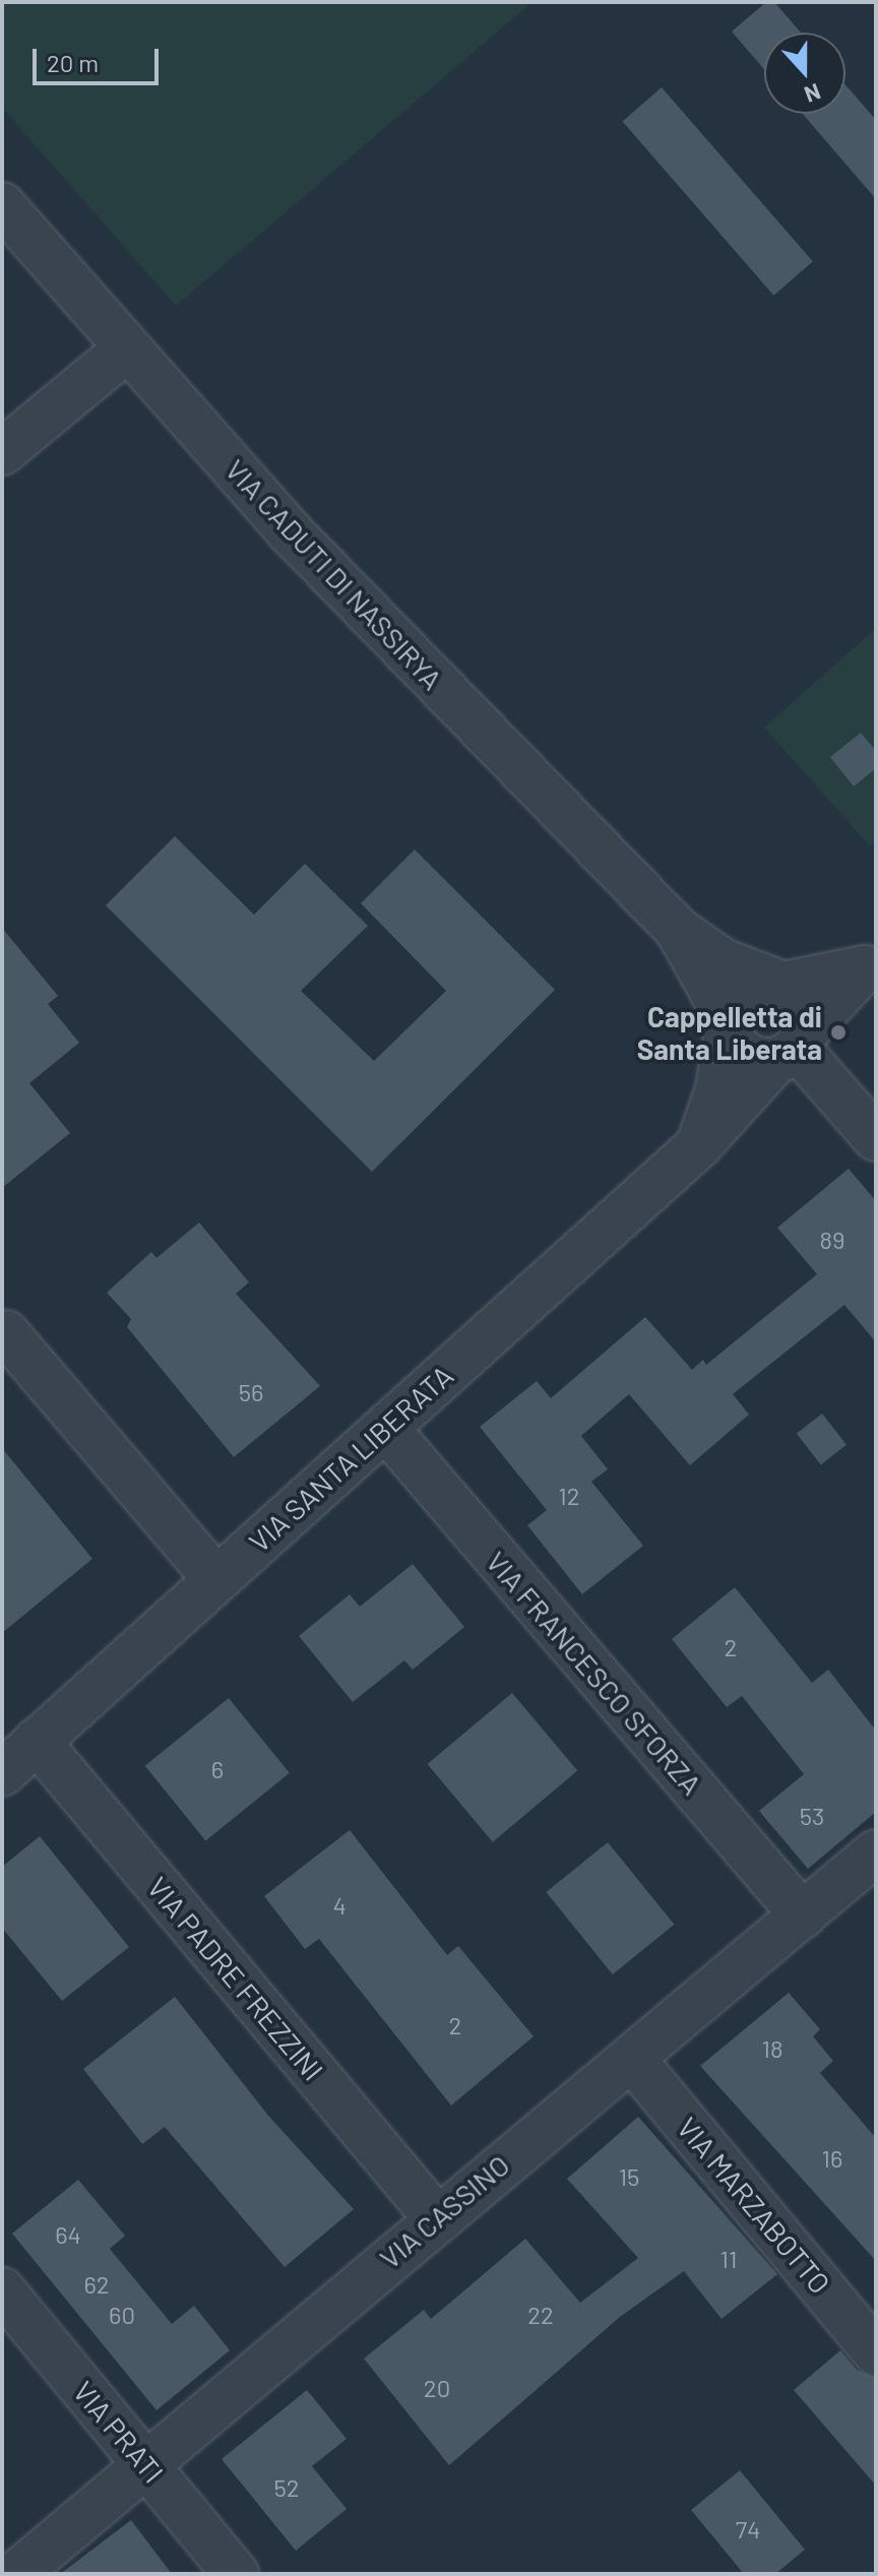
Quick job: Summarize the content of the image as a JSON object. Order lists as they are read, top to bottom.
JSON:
{
  "streets": {
    "street": [
      "VIA CADUTI DI NASSIRYA",
      "VIA SANTA LIBERATA",
      "VIA FRANCESCO SFORZA",
      "VIA PADRE FREZZINI",
      "VIA MARZABOTTO",
      "VIA CASSINO",
      "VIA PRATI"
    ]
  },
  "crossings": [
    ["VIA SANTA LIBERATA", "VIA FRANCESCO SFORZA"],
    ["VIA SANTA LIBERATA", "VIA PADRE FREZZINI"],
    ["VIA FRANCESCO SFORZA", "VIA CASSINO"],
    ["VIA PADRE FREZZINI", "VIA CASSINO"],
    ["VIA MARZABOTTO", "VIA CASSINO"],
    ["VIA CASSINO", "VIA PRATI"]
  ],
  "places": ["Cappelletta di Santa Liberata"],
  "house_numbers": [
    "89",
    "56",
    "12",
    "2",
    "6",
    "53",
    "4",
    "2",
    "18",
    "16",
    "15",
    "64",
    "11",
    "62",
    "60",
    "22",
    "20",
    "52",
    "74"
  ],
  "scale_bar": "20 m",
  "north": "bottom"
}
